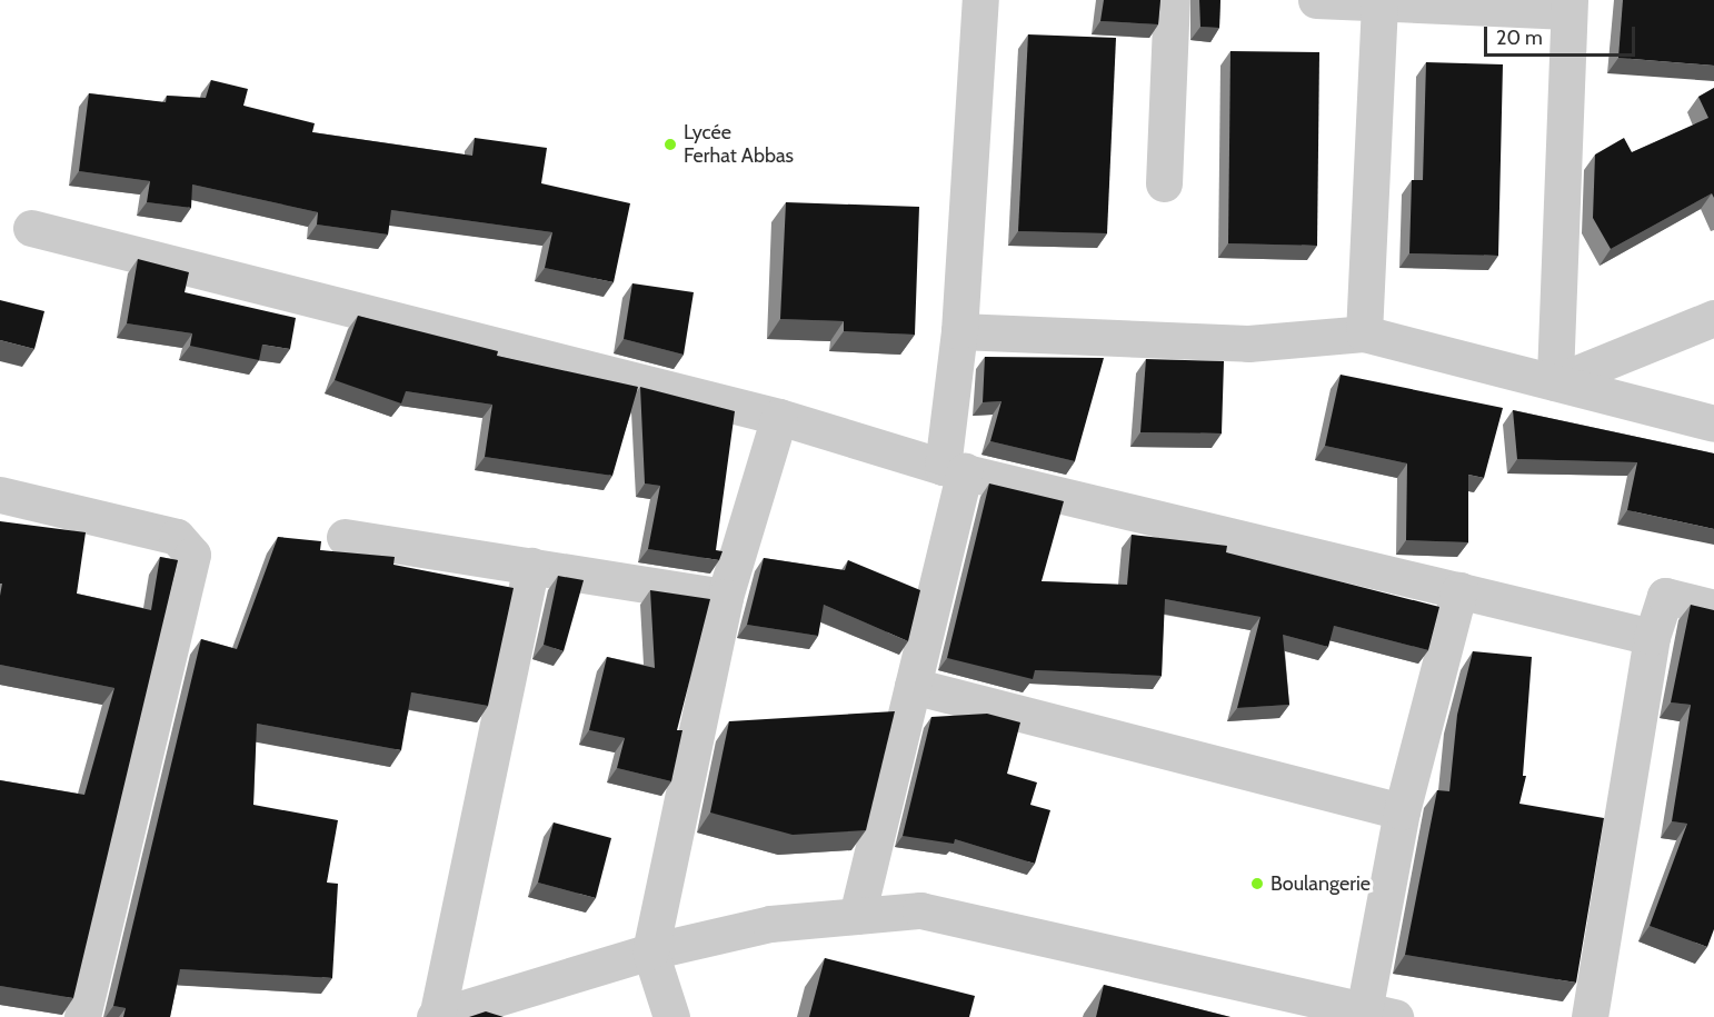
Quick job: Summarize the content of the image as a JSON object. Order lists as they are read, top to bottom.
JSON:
{
  "places": ["Lycée Ferhat Abbas", "Boulangerie"],
  "scale_bar": "20 m"
}
